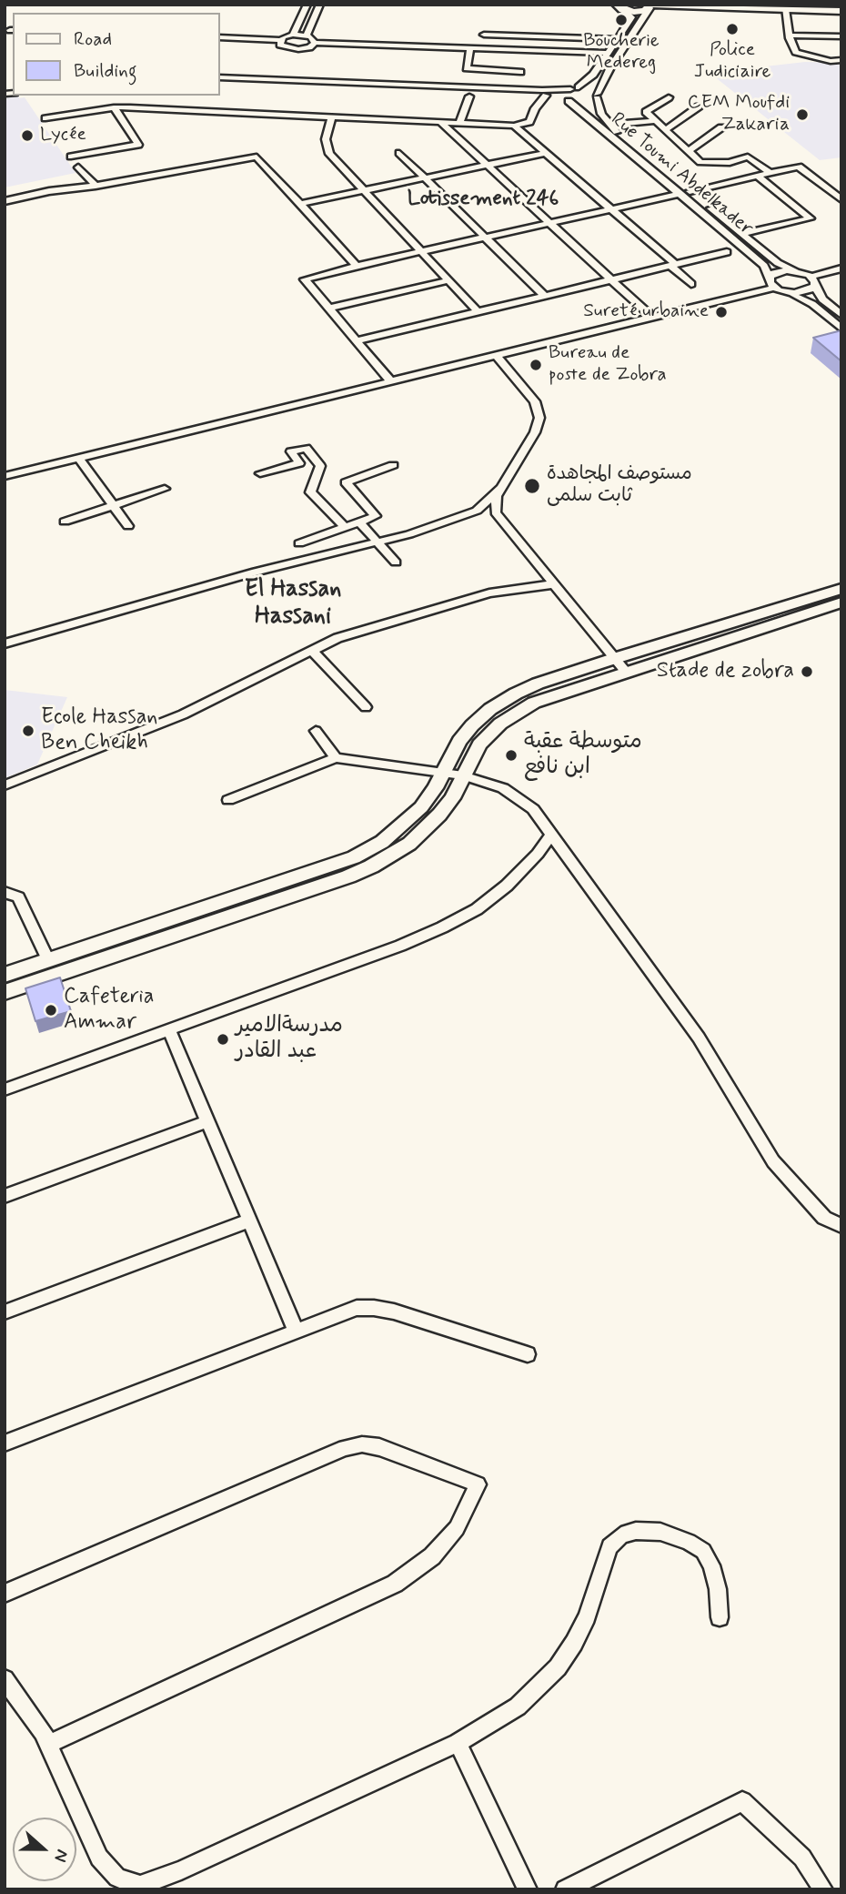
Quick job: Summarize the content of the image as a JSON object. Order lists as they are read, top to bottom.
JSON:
{
  "streets": {
    "street": ["Rue Toumi Abdelkader"]
  },
  "districts": ["Lotissement 246", "El Hassan Hassani"],
  "places": [
    "Boucherie Medereg",
    "Police Judiciaire",
    "CEM Moufdi Zakaria",
    "Lycée",
    "Sureté urbaine",
    "Bureau de poste de Zobra",
    "مستوصف المجاهدة ثابت سلمى",
    "Stade de zobra",
    "Ecole Hassan Ben Cheikh",
    "متوسطة عقبة ابن نافع",
    "Cafeteria Ammar",
    "مدرسةالامير عبد القادر"
  ],
  "legend": ["Road", "Building"],
  "north": "right"
}
